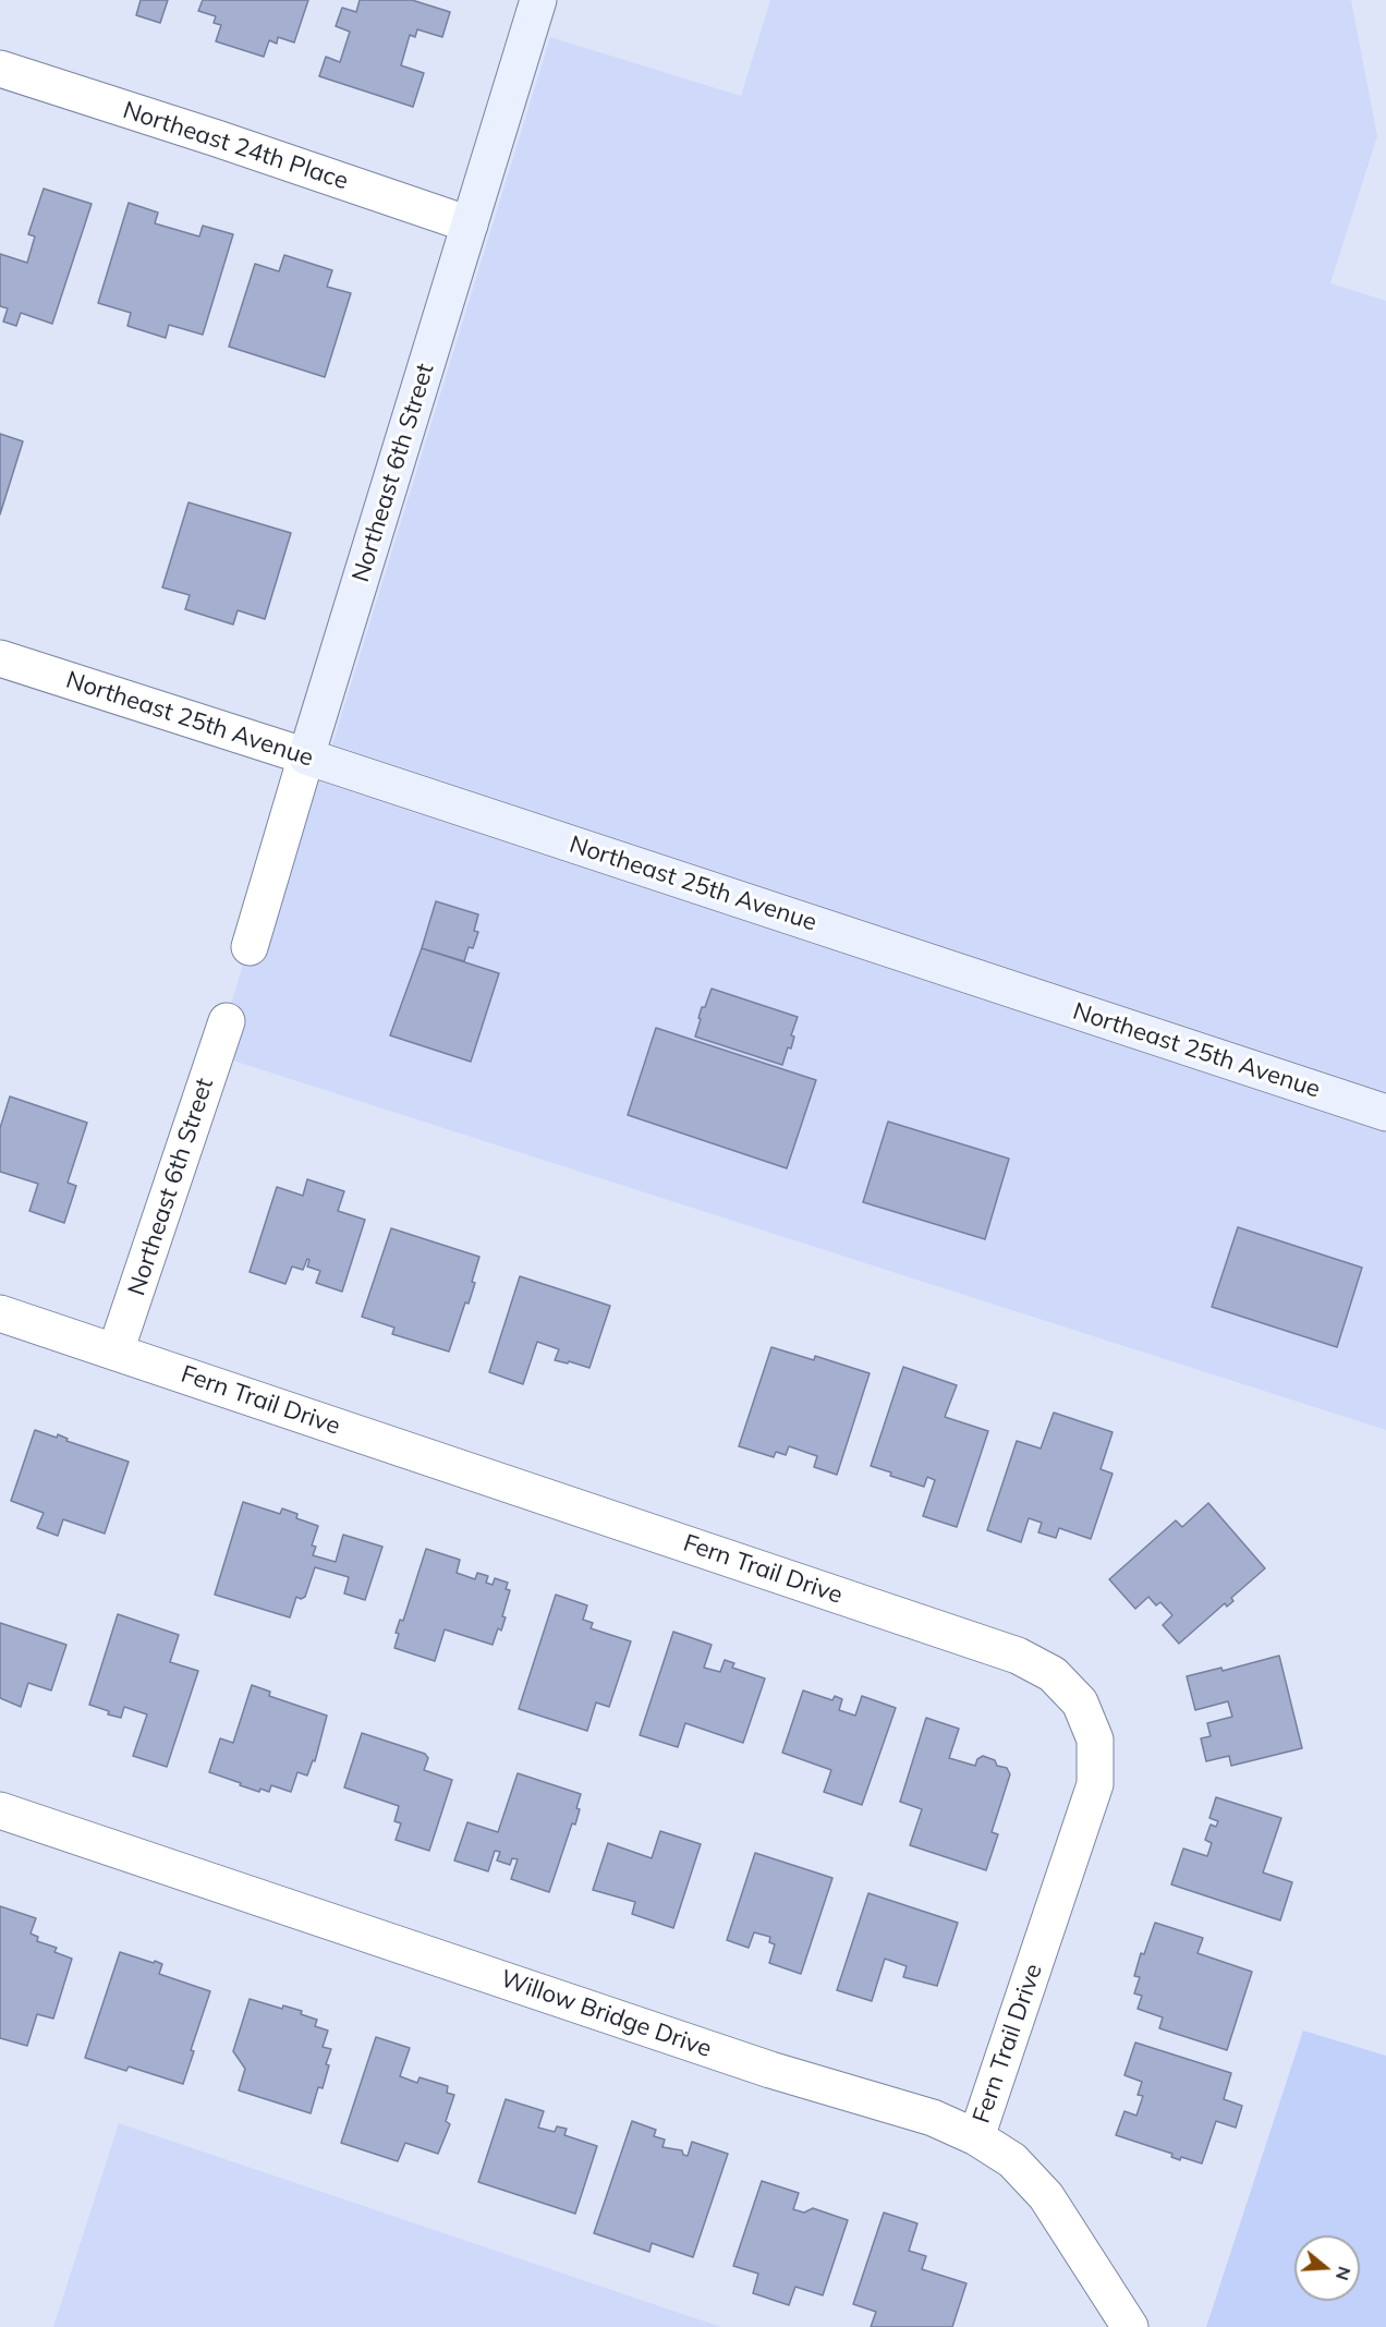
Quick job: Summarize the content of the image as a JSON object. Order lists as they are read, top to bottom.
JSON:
{
  "streets": {
    "street": [
      "Northeast 24th Place",
      "Northeast 6th Street",
      "Northeast 25th Avenue",
      "Fern Trail Drive",
      "Willow Bridge Drive"
    ]
  },
  "crossings": [
    ["Northeast 24th Place", "Northeast 6th Street"],
    ["Northeast 6th Street", "Northeast 25th Avenue"],
    ["Northeast 6th Street", "Fern Trail Drive"],
    ["Fern Trail Drive", "Willow Bridge Drive"]
  ],
  "north": "right"
}
